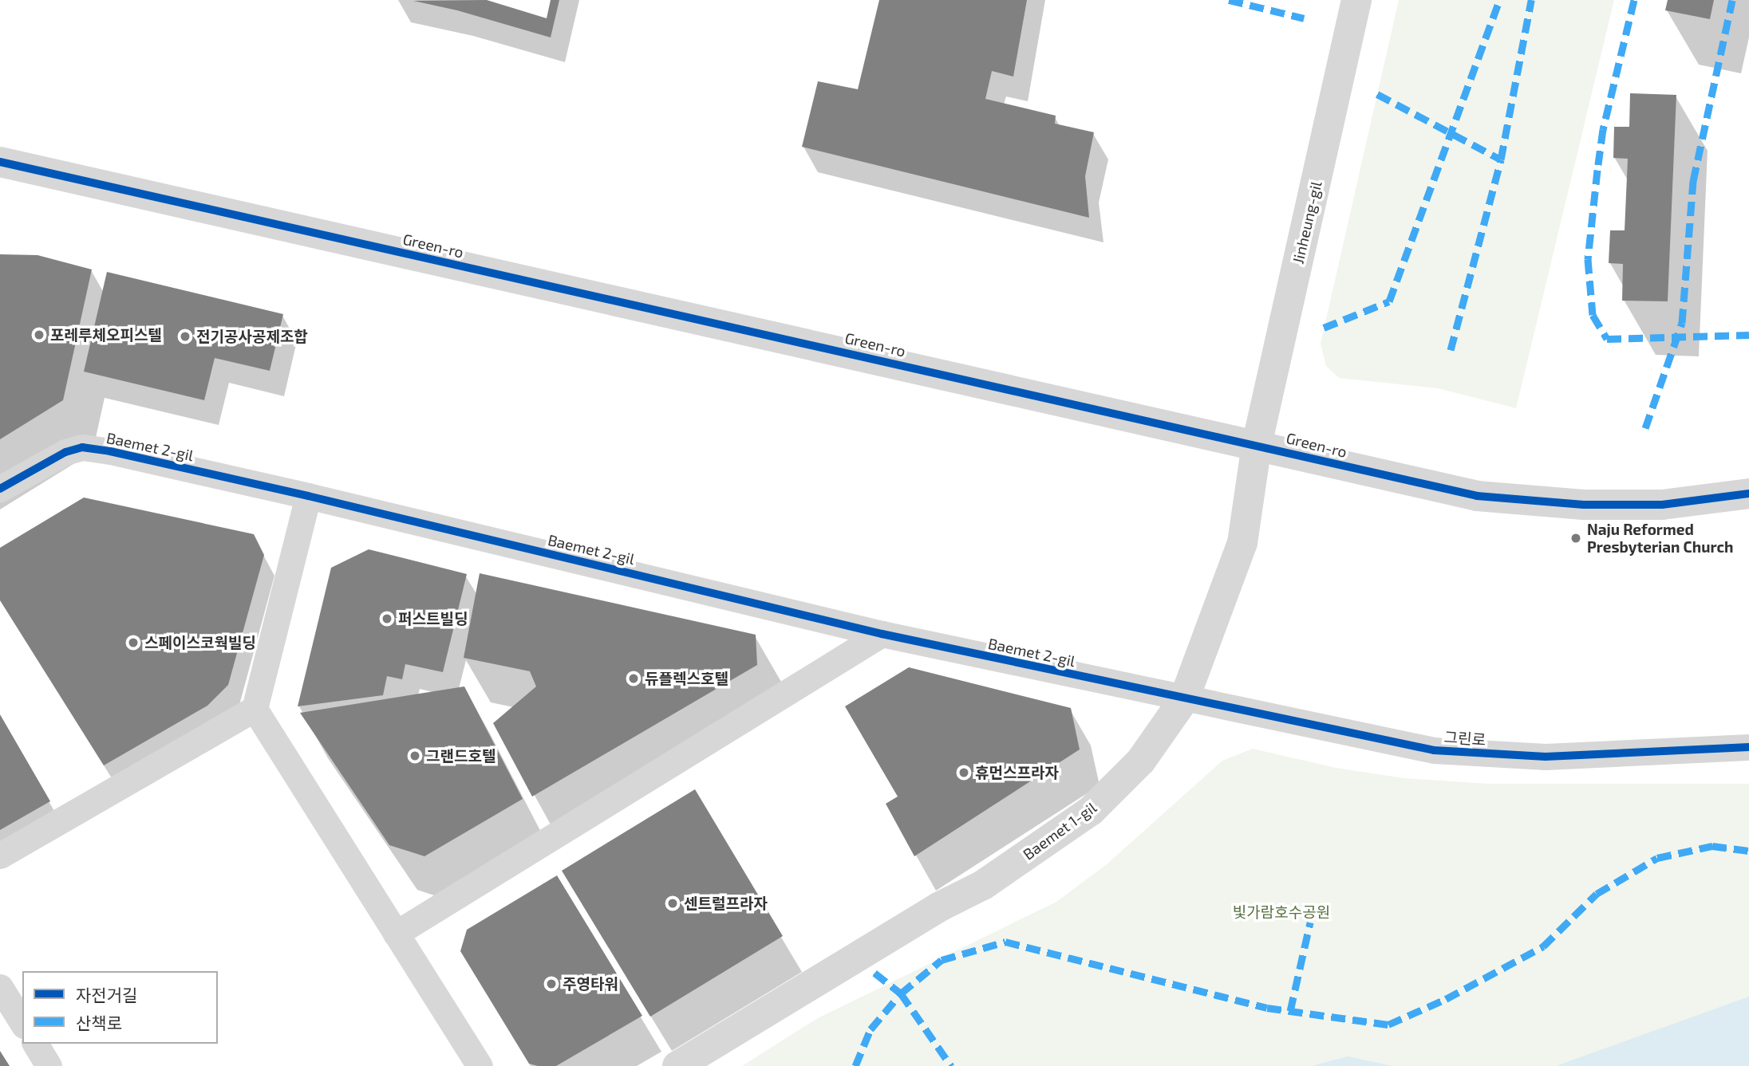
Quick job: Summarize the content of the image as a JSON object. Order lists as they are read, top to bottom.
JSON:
{
  "streets": {
    "street": [
      "Jinheung-gil",
      "Green-ro",
      "Baemet 2-gil",
      "그린로",
      "Baemet 1-gil"
    ]
  },
  "crossings": [
    ["Jinheung-gil", "Green-ro"],
    ["Jinheung-gil", "Baemet 1-gil"],
    ["Green-ro", "Baemet 1-gil"],
    ["Baemet 2-gil", "그린로"],
    ["Baemet 2-gil", "Baemet 1-gil"],
    ["그린로", "Baemet 1-gil"]
  ],
  "parks": ["빛가람호수공원"],
  "places": [
    "포레루체오피스텔",
    "전기공사공제조합",
    "Naju Reformed Presbyterian Church",
    "퍼스트빌딩",
    "스페이스코웍빌딩",
    "듀플렉스호텔",
    "그랜드호텔",
    "휴먼스프라자",
    "센트럴프라자",
    "주영타워"
  ],
  "legend": ["자전거길", "산책로"]
}
